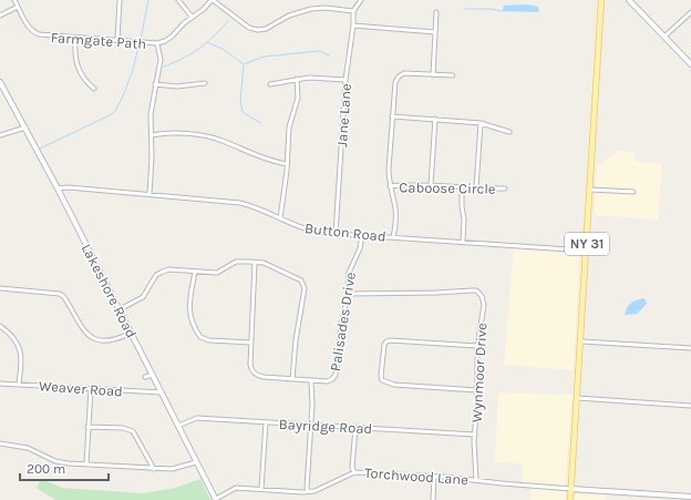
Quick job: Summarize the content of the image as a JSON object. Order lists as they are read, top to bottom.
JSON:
{
  "streets": {
    "main road": ["NY 31"],
    "street": [
      "Farmgate Path",
      "Jane Lane",
      "Caboose Circle",
      "Button Road",
      "Lakeshore Road",
      "Palisades Drive",
      "Wynmoor Drive",
      "Weaver Road",
      "Bayridge Road",
      "Torchwood Lane"
    ]
  },
  "crossings": [
    ["Jane Lane", "Button Road"],
    ["Button Road", "NY 31"],
    ["Button Road", "Lakeshore Road"],
    ["Button Road", "Palisades Drive"],
    ["NY 31", "Torchwood Lane"],
    ["Lakeshore Road", "Weaver Road"],
    ["Lakeshore Road", "Bayridge Road"],
    ["Lakeshore Road", "Torchwood Lane"],
    ["Palisades Drive", "Wynmoor Drive"],
    ["Wynmoor Drive", "Bayridge Road"],
    ["Wynmoor Drive", "Torchwood Lane"]
  ],
  "scale_bar": "200 m"
}
